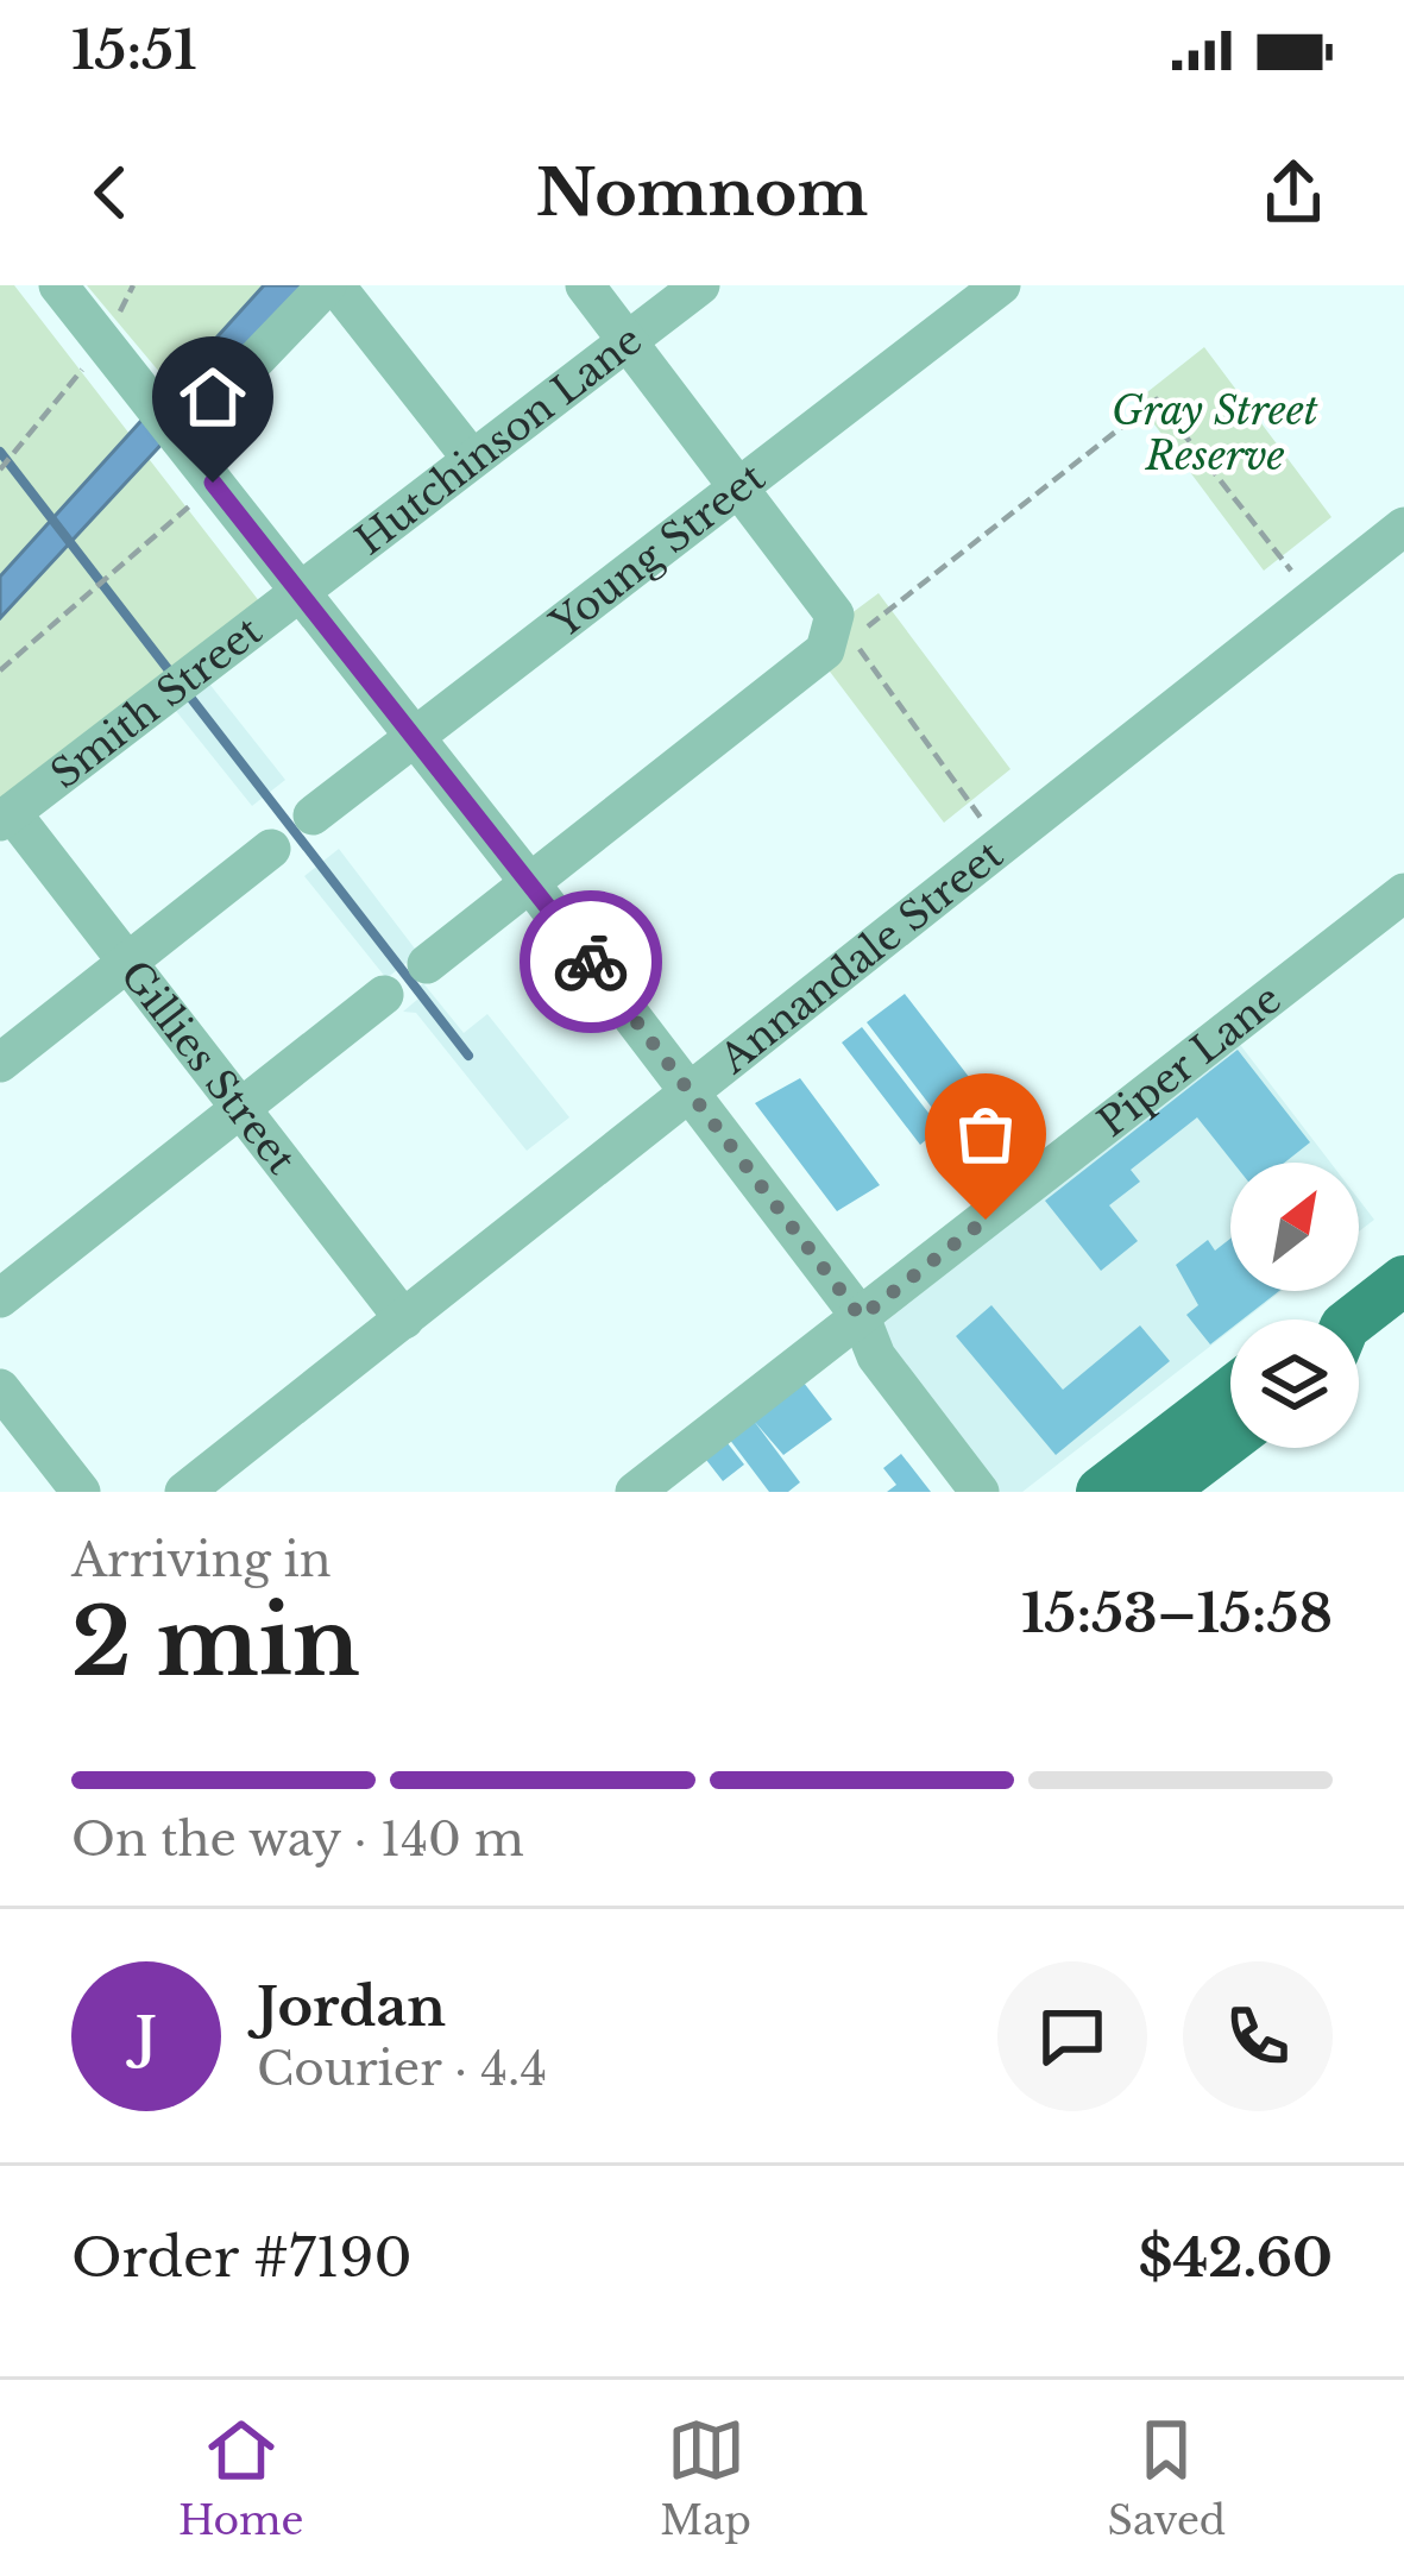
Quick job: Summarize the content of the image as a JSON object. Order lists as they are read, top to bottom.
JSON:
{
  "streets": {
    "street": [
      "Hutchinson Lane",
      "Young Street",
      "Smith Street",
      "Annandale Street",
      "Piper Lane",
      "Gillies Street"
    ]
  },
  "crossings": [
    ["Hutchinson Lane", "Smith Street"],
    ["Smith Street", "Gillies Street"],
    ["Annandale Street", "Gillies Street"]
  ],
  "parks": ["Gray Street Reserve"],
  "north": "top right",
  "page": {
    "status": "15:51",
    "header": "Nomnom",
    "heading": ["2 min", "Arriving in", "15:53–15:58"],
    "panel": [
      "Jordan",
      "Courier · 4.4",
      "Order #7190",
      "$42.60"
    ],
    "bar": "On the way · 140 m",
    "round": "J",
    "tabs": ["Home", "Map", "Saved"]
  }
}
